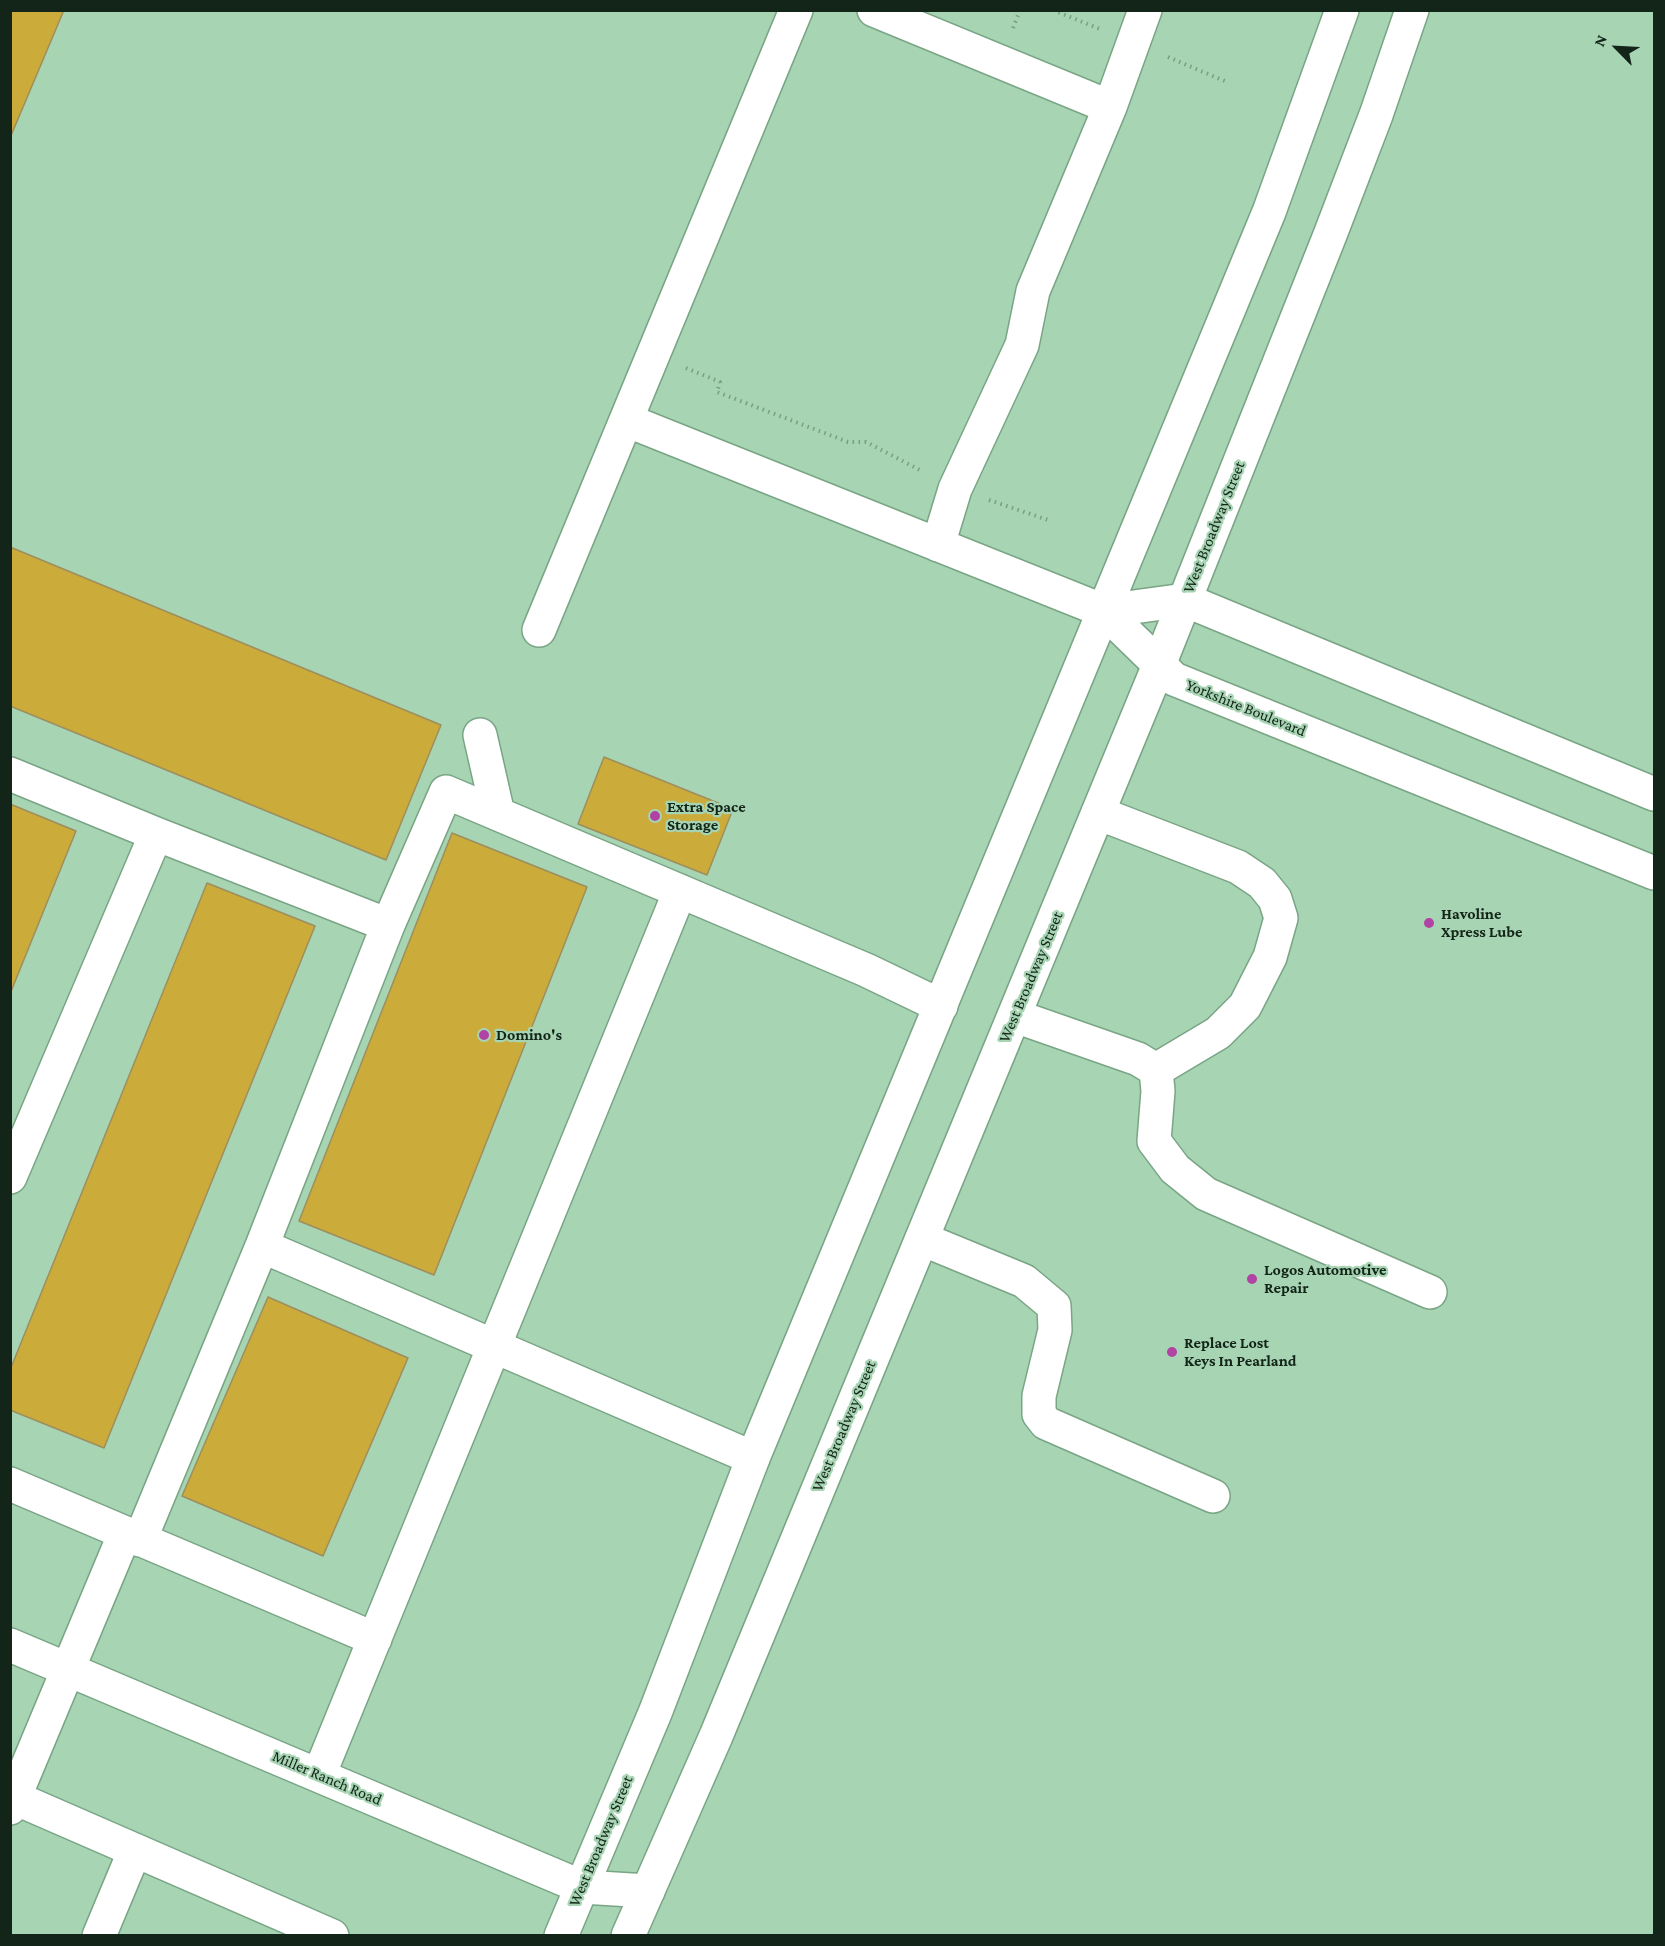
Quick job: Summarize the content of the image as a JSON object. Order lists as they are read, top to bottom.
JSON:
{
  "streets": {
    "main road": ["West Broadway Street", "Yorkshire Boulevard", "Miller Ranch Road"]
  },
  "crossings": [
    ["West Broadway Street", "Yorkshire Boulevard"],
    ["West Broadway Street", "Miller Ranch Road"]
  ],
  "places": [
    "Extra Space Storage",
    "Havoline Xpress Lube",
    "Domino's",
    "Logos Automotive Repair",
    "Replace Lost Keys In Pearland"
  ],
  "north": "top left"
}
